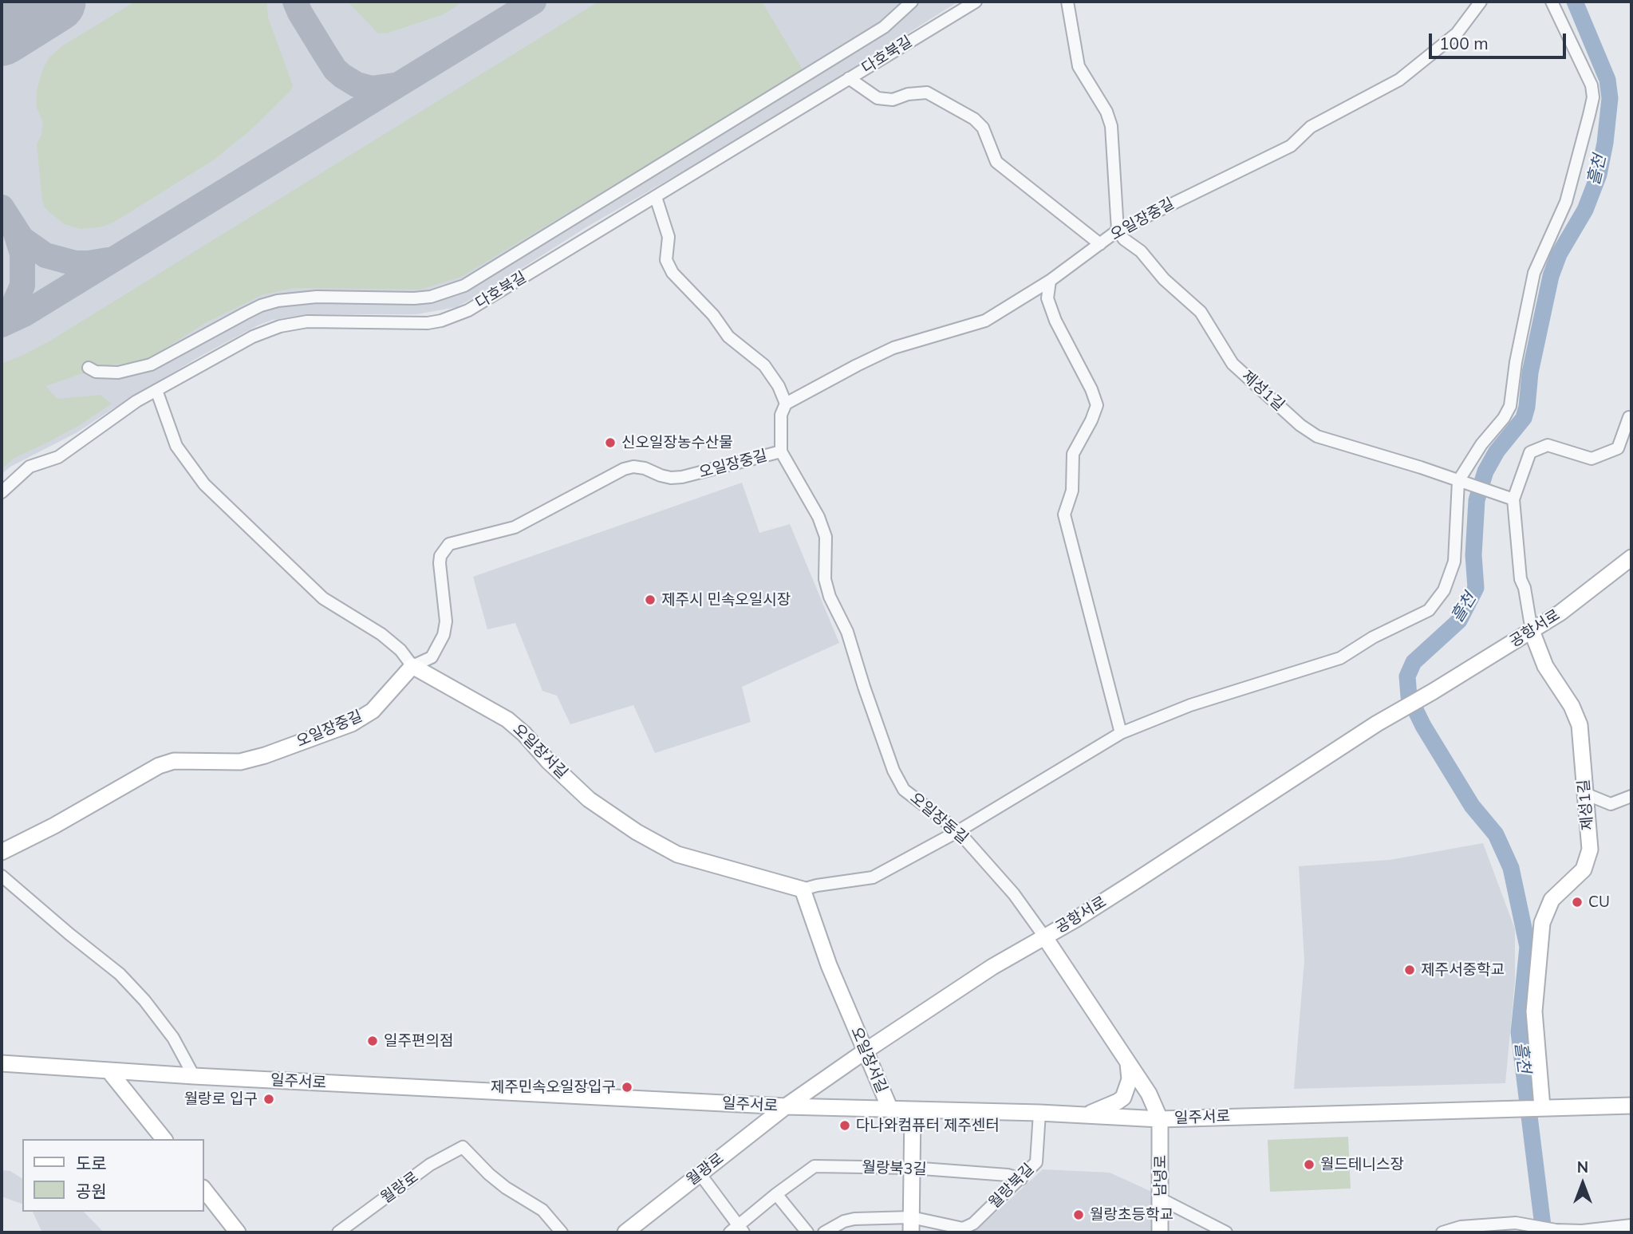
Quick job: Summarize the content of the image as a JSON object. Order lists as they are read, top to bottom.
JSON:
{
  "streets": {
    "street": [
      "다호북길",
      "오일장중길",
      "제성1길",
      "공항서로",
      "오일장서길",
      "오일장동길",
      "일주서로",
      "월랑북3길",
      "월광로",
      "남녕로",
      "월랑북길",
      "월랑로"
    ]
  },
  "crossings": [
    ["다호북길", "오일장서길"],
    ["오일장중길", "제성1길"],
    ["오일장중길", "오일장서길"],
    ["오일장중길", "오일장동길"],
    ["제성1길", "공항서로"],
    ["제성1길", "일주서로"],
    ["공항서로", "오일장서길"],
    ["공항서로", "오일장동길"],
    ["공항서로", "일주서로"],
    ["공항서로", "월광로"],
    ["오일장서길", "일주서로"],
    ["오일장동길", "일주서로"],
    ["오일장동길", "남녕로"],
    ["일주서로", "월광로"],
    ["일주서로", "남녕로"],
    ["일주서로", "월랑북길"],
    ["월랑북3길", "월광로"],
    ["월랑북3길", "월랑북길"]
  ],
  "water": ["흘천"],
  "places": [
    "신오일장농수산물",
    "제주시 민속오일시장",
    "CU",
    "제주서중학교",
    "일주편의점",
    "제주민속오일장입구",
    "월랑로 입구",
    "다나와컴퓨터 제주센터",
    "월드테니스장",
    "월랑초등학교"
  ],
  "legend": ["도로", "공원"],
  "scale_bar": "100 m",
  "north": "top"
}
